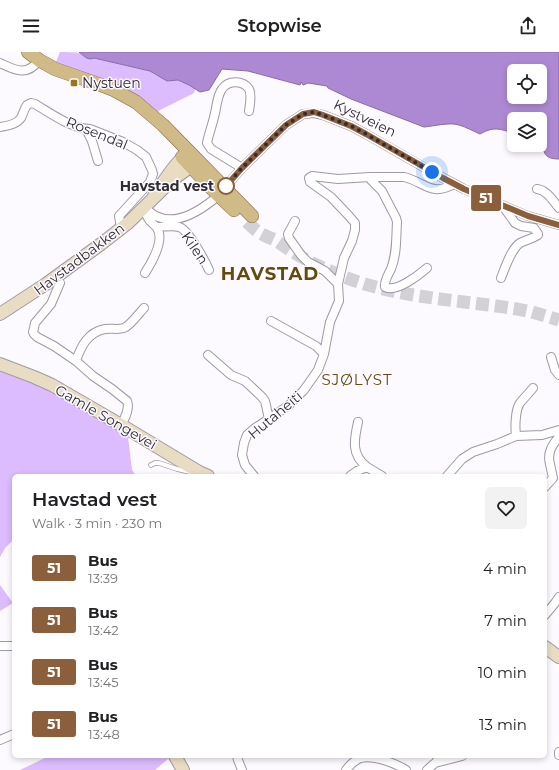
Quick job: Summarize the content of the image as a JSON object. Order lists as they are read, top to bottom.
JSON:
{
  "streets": {
    "main road": ["Havstadbakken", "Gamle Songevei"],
    "street": [
      "Kystveien",
      "Rosendal",
      "Kilen",
      "Hutaheiti"
    ]
  },
  "crossings": [
    ["Rosendal", "Havstadbakken"],
    ["Kilen", "Havstadbakken"]
  ],
  "districts": ["HAVSTAD", "SJØLYST"],
  "places": {
    "transit": ["Nystuen"],
    "other": ["Havstad vest"]
  },
  "lines": ["bus line 51"],
  "page": {
    "header": "Stopwise",
    "on_map": "51",
    "heading": ["Havstad vest", "Walk · 3 min · 230 m"],
    "list": [
      {
        "mark": "51",
        "name": "Bus",
        "note": "13:39",
        "value": "4 min"
      },
      {
        "mark": "51",
        "name": "Bus",
        "note": "13:42",
        "value": "7 min"
      },
      {
        "mark": "51",
        "name": "Bus",
        "note": "13:45",
        "value": "10 min"
      },
      {
        "mark": "51",
        "name": "Bus",
        "note": "13:48",
        "value": "13 min"
      }
    ]
  }
}
